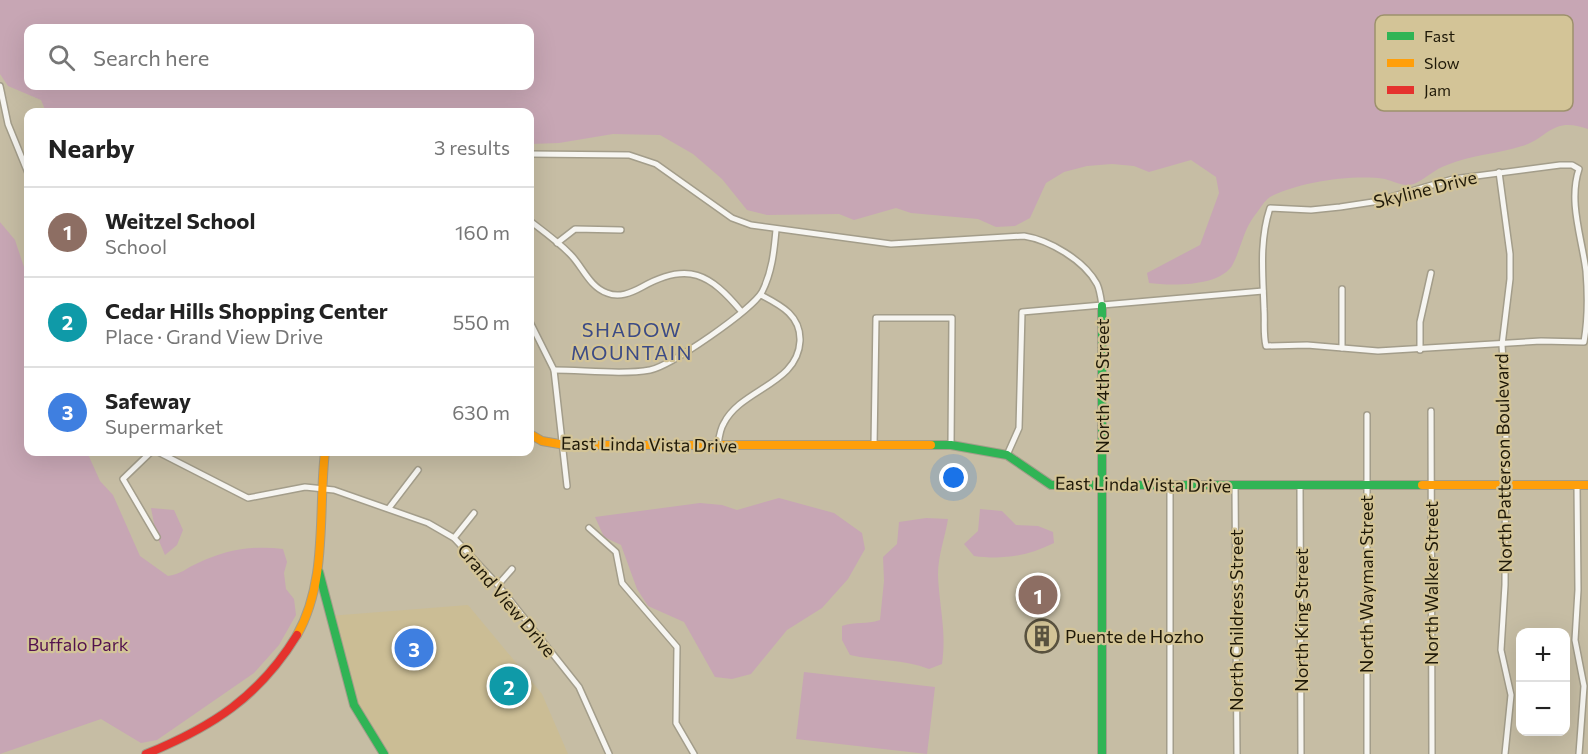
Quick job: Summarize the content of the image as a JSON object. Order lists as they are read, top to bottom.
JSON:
{
  "streets": {
    "street": [
      "Skyline Drive",
      "North 4th Street",
      "East Linda Vista Drive",
      "North Patterson Boulevard",
      "North Walker Street",
      "North Wayman Street",
      "Grand View Drive",
      "North Childress Street",
      "North King Street"
    ]
  },
  "crossings": [
    ["Skyline Drive", "North Patterson Boulevard"],
    ["North 4th Street", "East Linda Vista Drive"],
    ["East Linda Vista Drive", "North Patterson Boulevard"],
    ["East Linda Vista Drive", "North Walker Street"],
    ["East Linda Vista Drive", "North Wayman Street"],
    ["East Linda Vista Drive", "North Childress Street"],
    ["East Linda Vista Drive", "North King Street"]
  ],
  "districts": ["SHADOW MOUNTAIN"],
  "parks": ["Buffalo Park"],
  "places": {
    "building": ["Puente de Hozho"]
  },
  "legend": ["Fast", "Slow", "Jam"],
  "page": {
    "search": "Search here",
    "heading": ["Nearby", "3 results"],
    "list": [
      {
        "mark": "1",
        "name": "Weitzel School",
        "note": "School",
        "value": "160 m"
      },
      {
        "mark": "2",
        "name": "Cedar Hills Shopping Center",
        "note": "Place · Grand View Drive",
        "value": "550 m"
      },
      {
        "mark": "3",
        "name": "Safeway",
        "note": "Supermarket",
        "value": "630 m"
      }
    ],
    "pins": ["1", "3", "2"],
    "map_buttons": ["+", "−"]
  }
}
